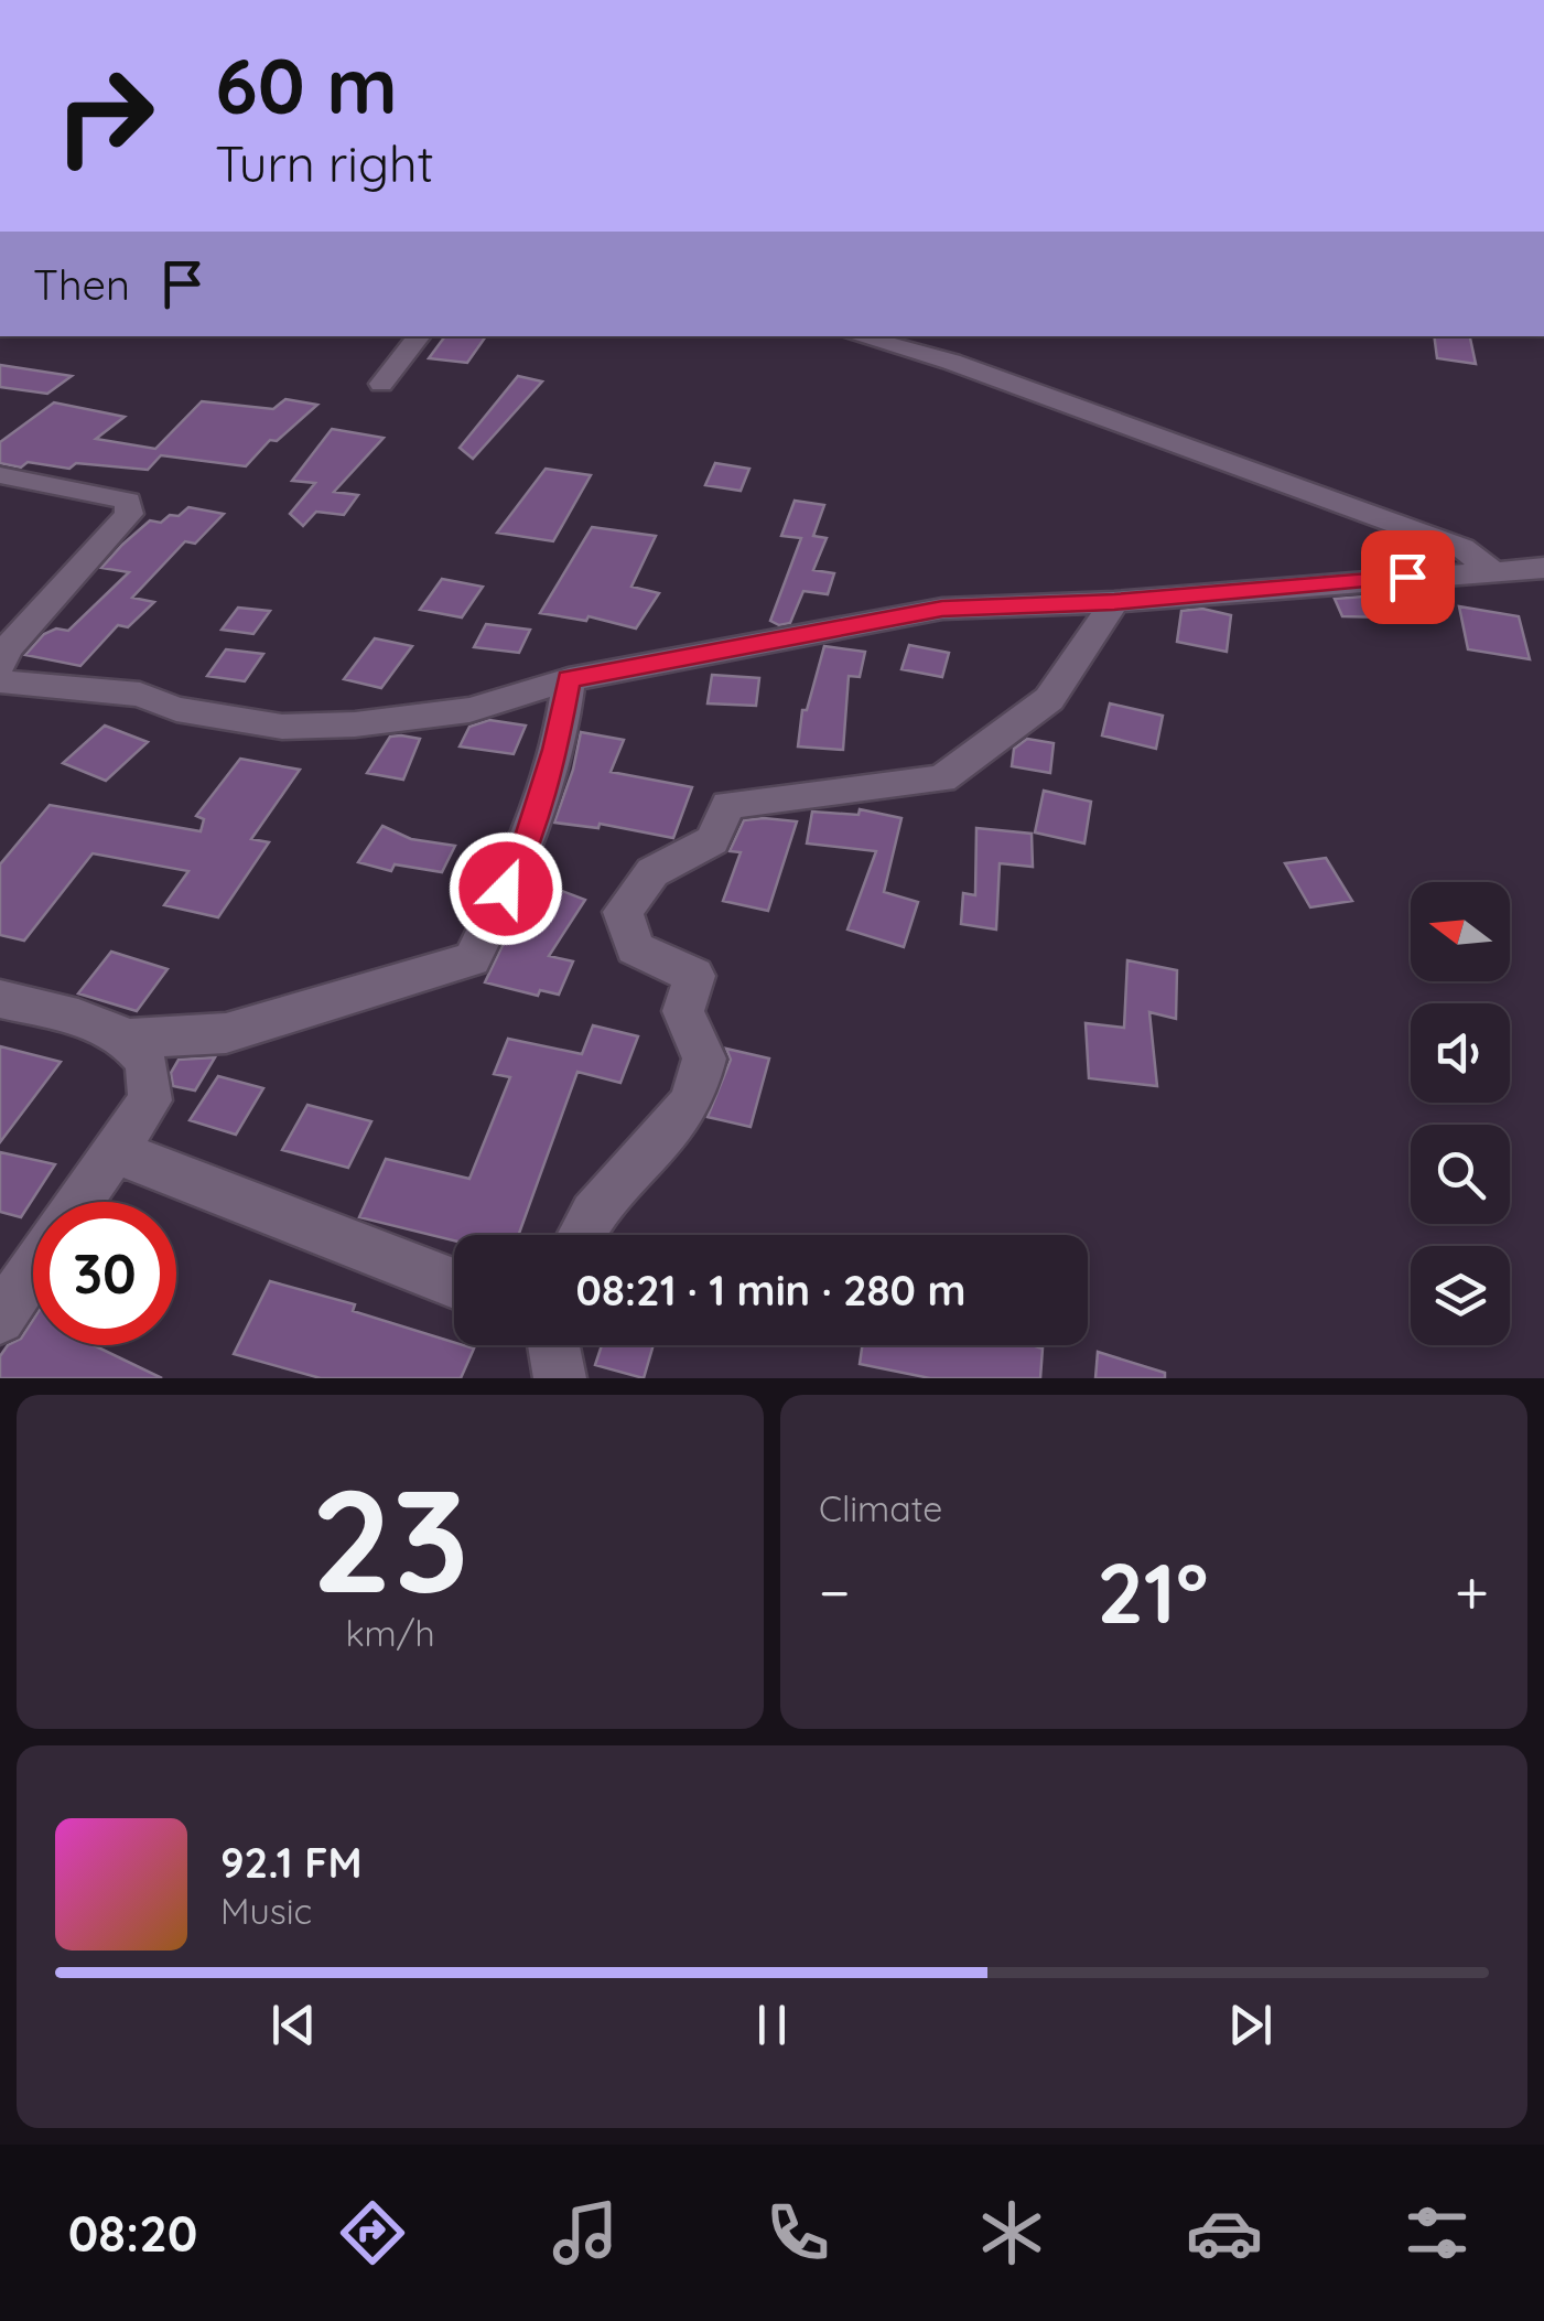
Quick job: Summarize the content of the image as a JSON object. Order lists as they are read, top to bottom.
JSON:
{
  "north": "left",
  "page": {
    "turn": ["60 m", "Turn right"],
    "then": "Then",
    "limit": "30",
    "trip": "08:21 · 1 min · 280 m",
    "tile": [
      ["23", "km/h"],
      "Climate"
    ],
    "heat": ["−", "21°", "+"],
    "song": ["92.1 FM", "Music"],
    "tabs": "08:20"
  }
}
